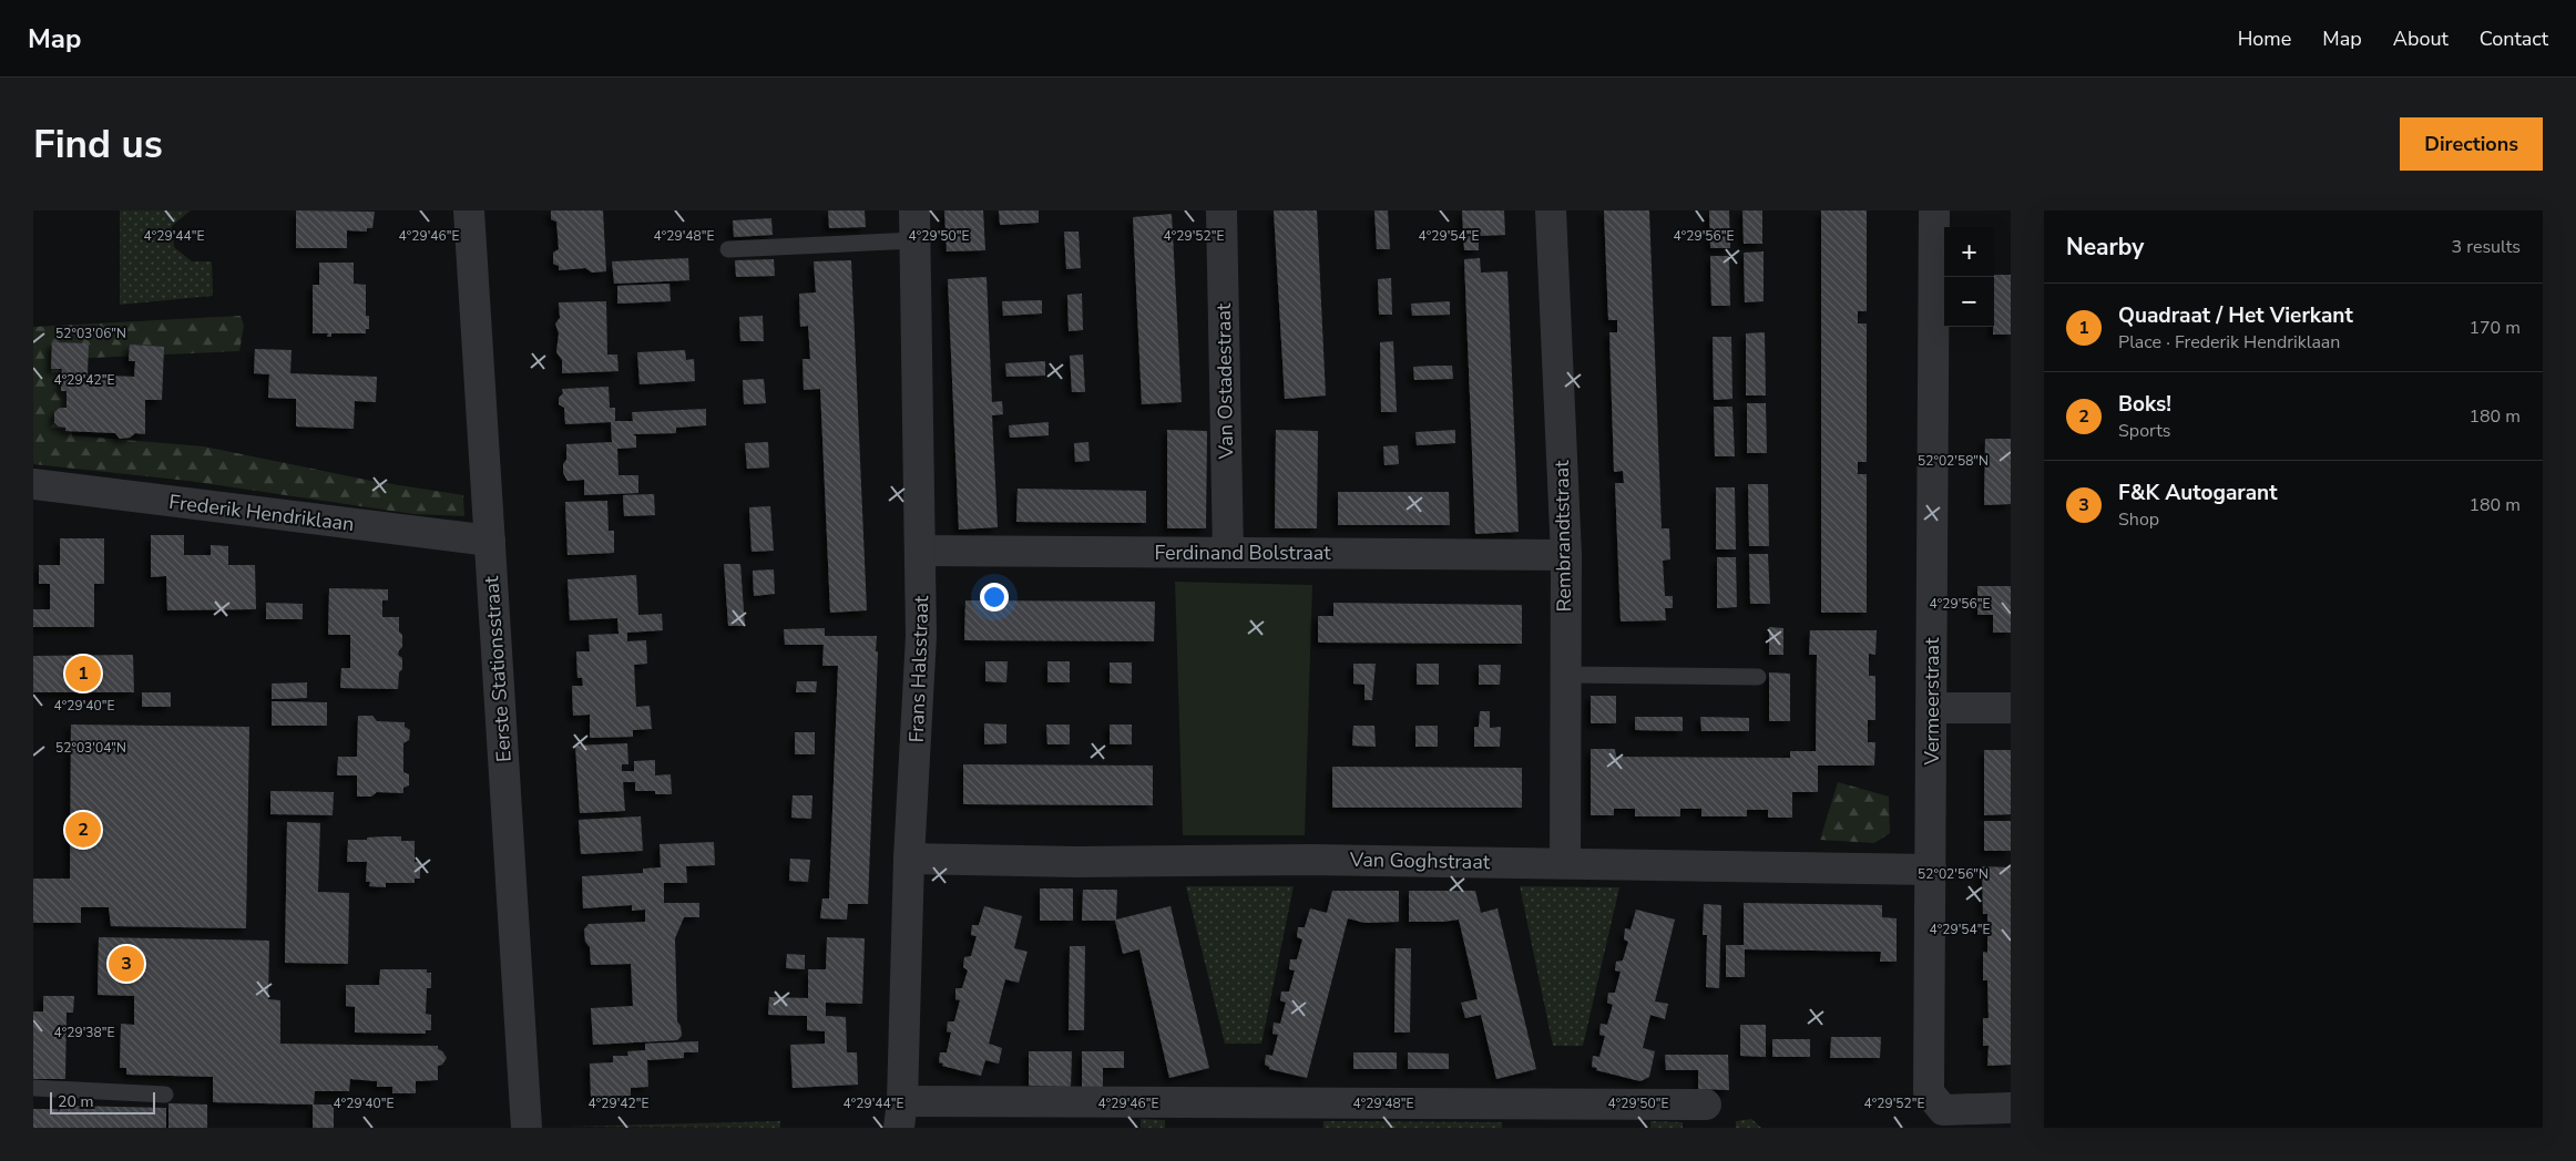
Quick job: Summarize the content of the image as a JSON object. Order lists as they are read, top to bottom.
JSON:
{
  "streets": {
    "street": [
      "Van Ostadestraat",
      "Frederik Hendriklaan",
      "Rembrandtstraat",
      "Ferdinand Bolstraat",
      "Eerste Stationsstraat",
      "Frans Halsstraat",
      "Vermeerstraat",
      "Van Goghstraat"
    ]
  },
  "crossings": [
    ["Van Ostadestraat", "Ferdinand Bolstraat"],
    ["Frederik Hendriklaan", "Eerste Stationsstraat"],
    ["Rembrandtstraat", "Ferdinand Bolstraat"],
    ["Rembrandtstraat", "Van Goghstraat"],
    ["Ferdinand Bolstraat", "Frans Halsstraat"],
    ["Frans Halsstraat", "Van Goghstraat"],
    ["Vermeerstraat", "Van Goghstraat"]
  ],
  "scale_bar": "20 m",
  "page": {
    "header": "Map",
    "nav": [
      "Home",
      "Map",
      "About",
      "Contact"
    ],
    "buttons": "Directions",
    "title": "Find us",
    "heading": ["Nearby", "3 results"],
    "map_buttons": ["+", "−"],
    "list": [
      {
        "mark": "1",
        "name": "Quadraat / Het Vierkant",
        "note": "Place · Frederik Hendriklaan",
        "value": "170 m"
      },
      {
        "mark": "2",
        "name": "Boks!",
        "note": "Sports",
        "value": "180 m"
      },
      {
        "mark": "3",
        "name": "F&K Autogarant",
        "note": "Shop",
        "value": "180 m"
      }
    ],
    "pins": ["1", "2", "3"],
    "scale": "20 m"
  },
  "coordinates": [
    "4°29'50\"E",
    "4°29'44\"E",
    "4°29'46\"E",
    "4°29'48\"E",
    "4°29'52\"E",
    "4°29'54\"E",
    "4°29'56\"E",
    "52°03'06\"N",
    "4°29'42\"E",
    "52°02'58\"N",
    "4°29'40\"E",
    "52°03'04\"N",
    "52°02'56\"N",
    "4°29'38\"E"
  ]
}
